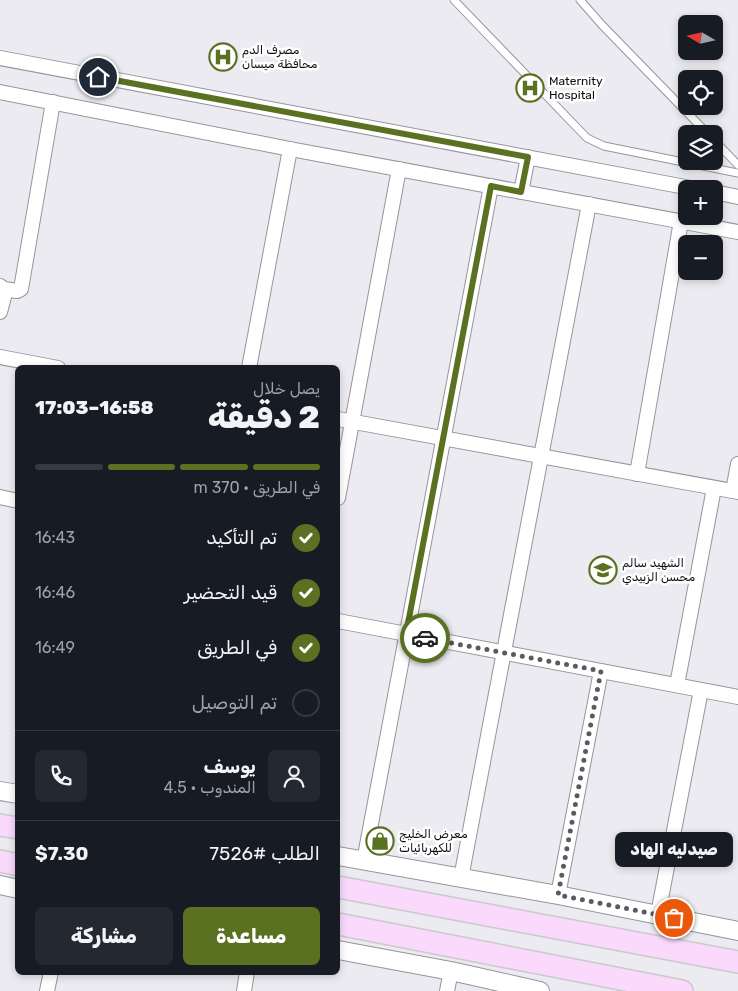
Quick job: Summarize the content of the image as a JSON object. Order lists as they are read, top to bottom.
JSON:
{
  "places": {
    "hospital": ["مصرف الدم محافظة ميسان", "Maternity Hospital"],
    "school or university": ["الشهيد سالم محسن الزبيدي"],
    "shop": ["معرض الخليج للكهربائيات"],
    "other": ["صيدليه الهاد"]
  },
  "north": "left",
  "page": {
    "map_buttons": ["+", "−"],
    "heading": ["2 دقيقة", "يصل خلال", "16:58–17:03"],
    "panel": [
      "يوسف",
      "المندوب · 4.5",
      "الطلب #7526",
      "$7.30"
    ],
    "bar": "في الطريق · 370 m",
    "list": [
      ["تم التأكيد", "16:43"],
      ["قيد التحضير", "16:46"],
      ["في الطريق", "16:49"],
      "تم التوصيل"
    ],
    "bubble": "صيدليه الهاد",
    "buttons": ["مساعدة", "مشاركة"]
  }
}
